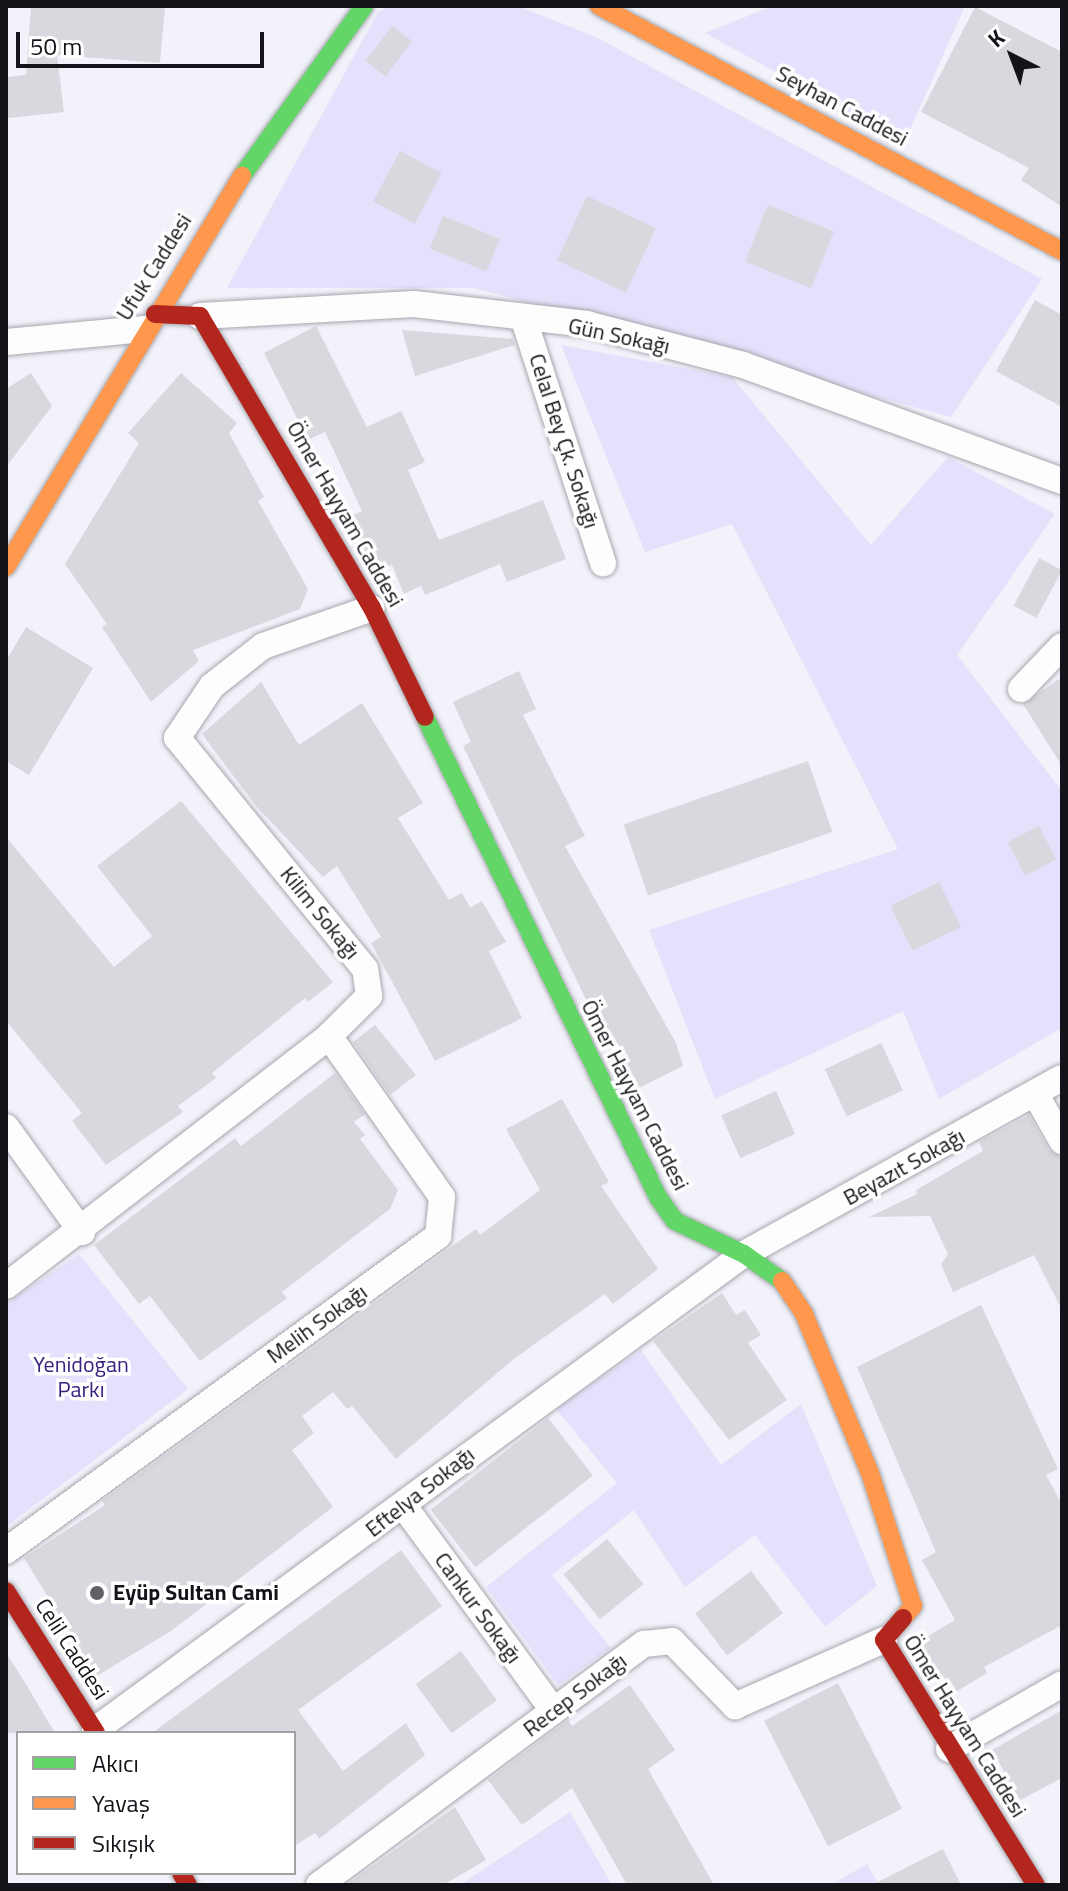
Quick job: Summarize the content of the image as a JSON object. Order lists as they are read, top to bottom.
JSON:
{
  "streets": {
    "street": [
      "Seyhan Caddesi",
      "Ufuk Caddesi",
      "Gün Sokağı",
      "Celal Bey Çk. Sokağı",
      "Ömer Hayyam Caddesi",
      "Kilim Sokağı",
      "Beyazıt Sokağı",
      "Melih Sokağı",
      "Eftelya Sokağı",
      "Cankur Sokağı",
      "Celil Caddesi",
      "Recep Sokağı"
    ]
  },
  "crossings": [
    ["Ufuk Caddesi", "Gün Sokağı"],
    ["Gün Sokağı", "Celal Bey Çk. Sokağı"],
    ["Gün Sokağı", "Ömer Hayyam Caddesi"],
    ["Ömer Hayyam Caddesi", "Kilim Sokağı"],
    ["Ömer Hayyam Caddesi", "Beyazıt Sokağı"],
    ["Ömer Hayyam Caddesi", "Eftelya Sokağı"],
    ["Ömer Hayyam Caddesi", "Recep Sokağı"],
    ["Kilim Sokağı", "Melih Sokağı"],
    ["Beyazıt Sokağı", "Eftelya Sokağı"],
    ["Eftelya Sokağı", "Cankur Sokağı"],
    ["Cankur Sokağı", "Recep Sokağı"]
  ],
  "parks": ["Yenidoğan Parkı"],
  "places": ["Eyüp Sultan Cami"],
  "legend": ["Akıcı", "Yavaş", "Sıkışık"],
  "scale_bar": "50 m",
  "north": "top left"
}
